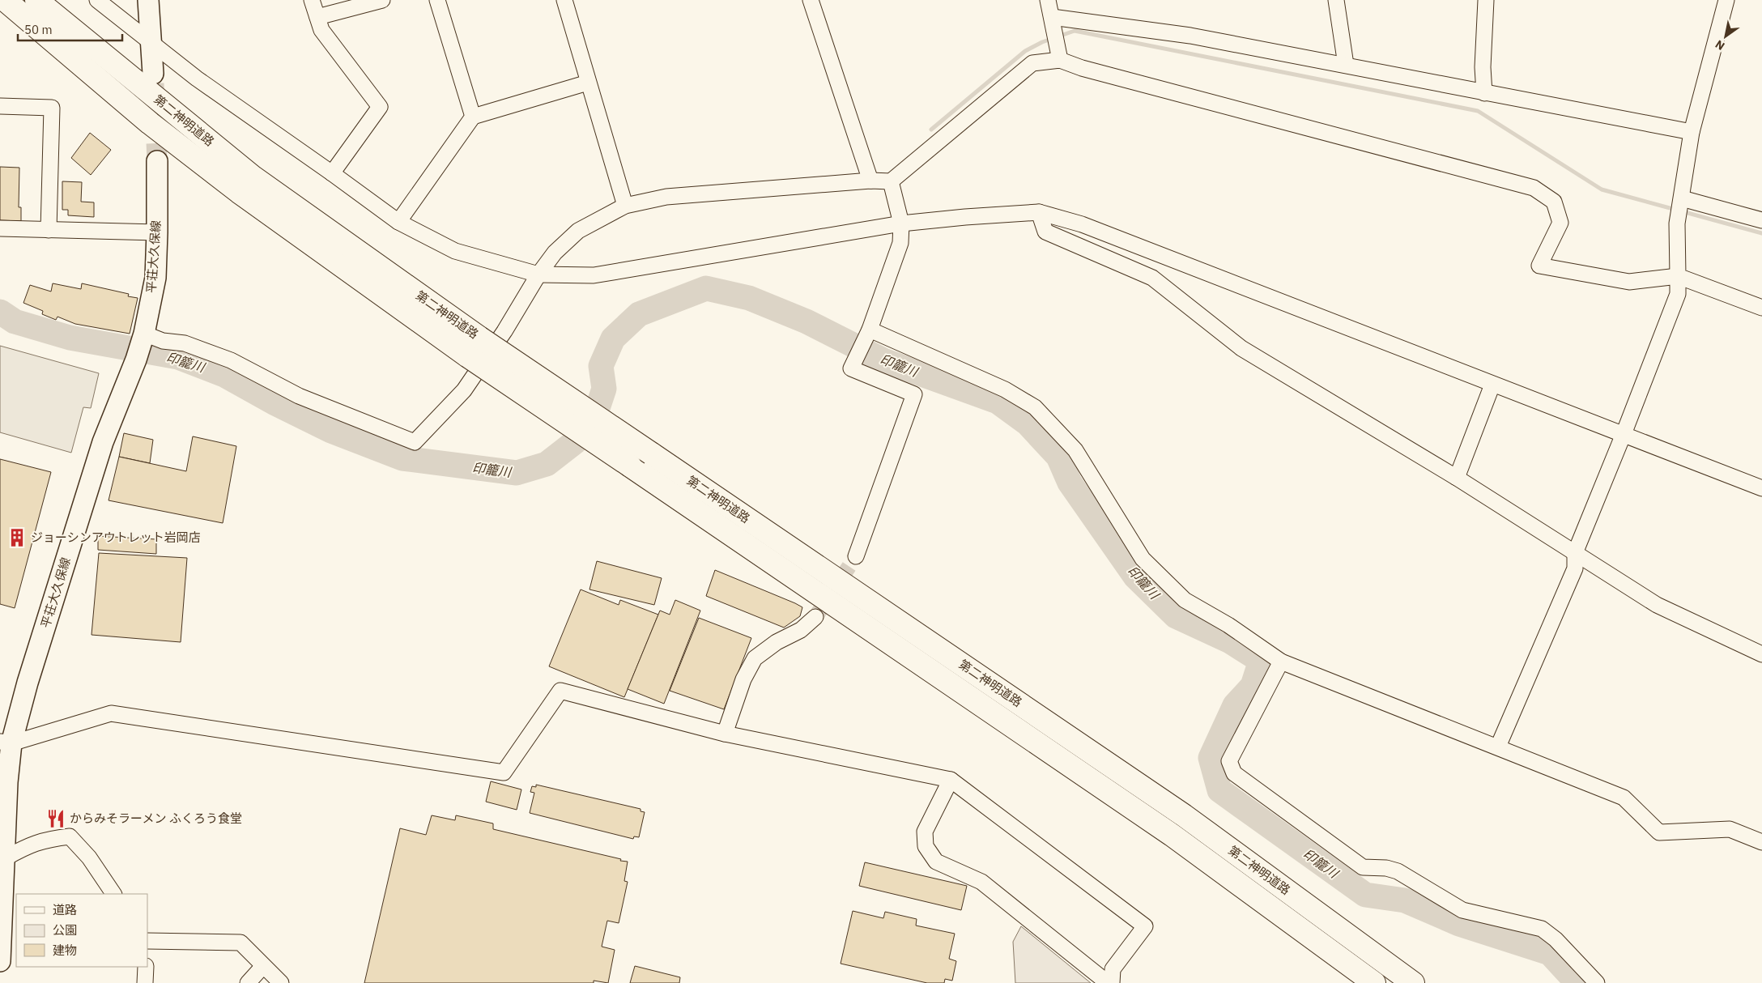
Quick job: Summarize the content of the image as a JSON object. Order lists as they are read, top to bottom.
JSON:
{
  "streets": {
    "highway": ["第二神明道路"],
    "main road": ["平荘大久保線"]
  },
  "water": ["印籠川"],
  "places": {
    "building": ["ジョーシンアウトレット岩岡店"],
    "restaurant": ["からみそラーメン ふくろう食堂"]
  },
  "legend": ["道路", "公園", "建物"],
  "scale_bar": "50 m",
  "north": "bottom left"
}
